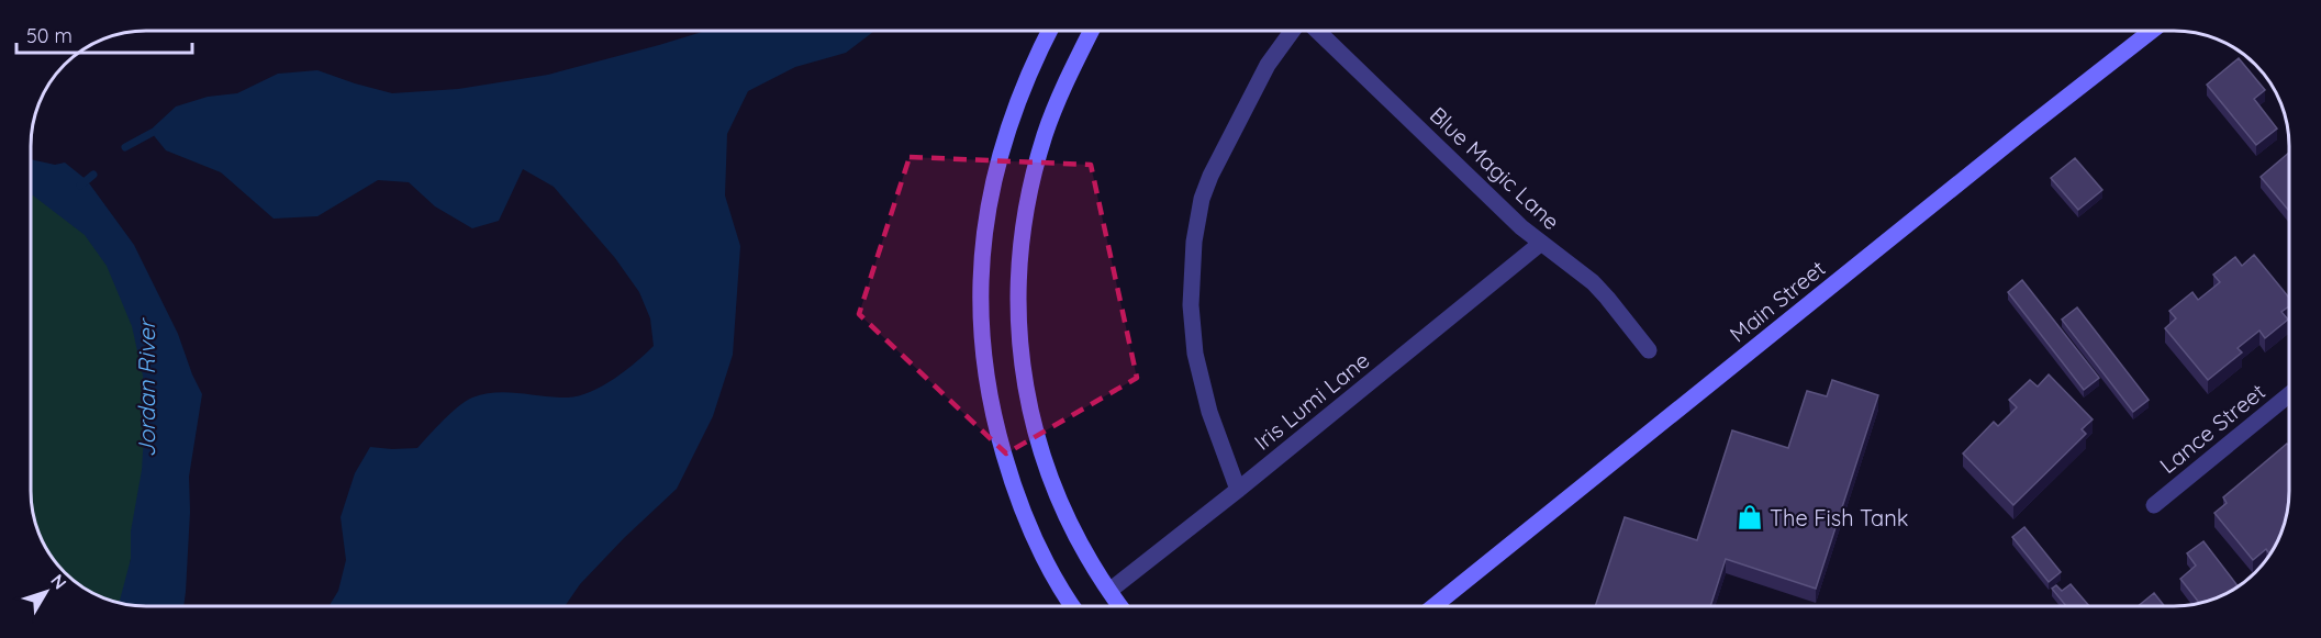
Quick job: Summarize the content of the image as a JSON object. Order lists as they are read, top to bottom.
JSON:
{
  "streets": {
    "main road": ["Main Street"],
    "street": ["Blue Magic Lane", "Iris Lumi Lane", "Lance Street"]
  },
  "crossings": [
    ["Blue Magic Lane", "Iris Lumi Lane"]
  ],
  "water": ["Jordan River"],
  "places": {
    "shop": ["The Fish Tank"]
  },
  "scale_bar": "50 m",
  "north": "top right"
}
